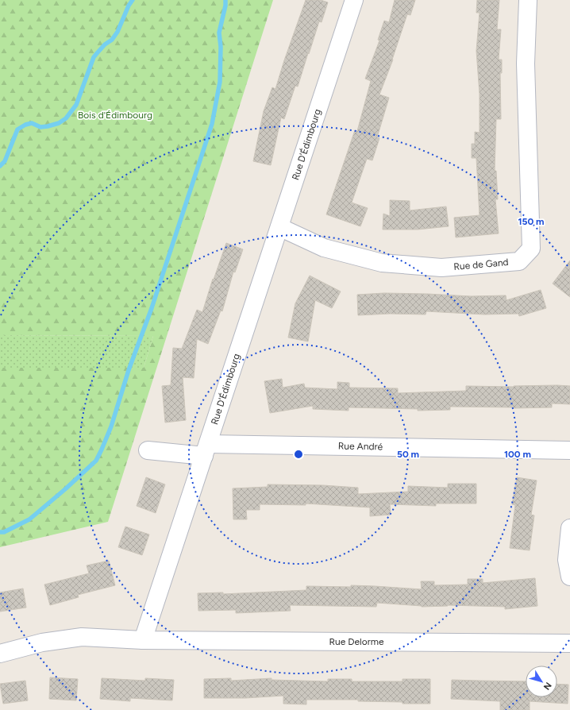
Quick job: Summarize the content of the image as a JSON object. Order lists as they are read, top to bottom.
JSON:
{
  "streets": {
    "street": [
      "Rue D'Édimbourg",
      "Rue de Gand",
      "Rue André",
      "Rue Delorme"
    ]
  },
  "crossings": [
    ["Rue D'Édimbourg", "Rue de Gand"],
    ["Rue D'Édimbourg", "Rue André"],
    ["Rue D'Édimbourg", "Rue Delorme"]
  ],
  "parks": ["Bois d'Édimbourg"],
  "north": "bottom right",
  "rings": ["150 m", "50 m", "100 m"]
}
